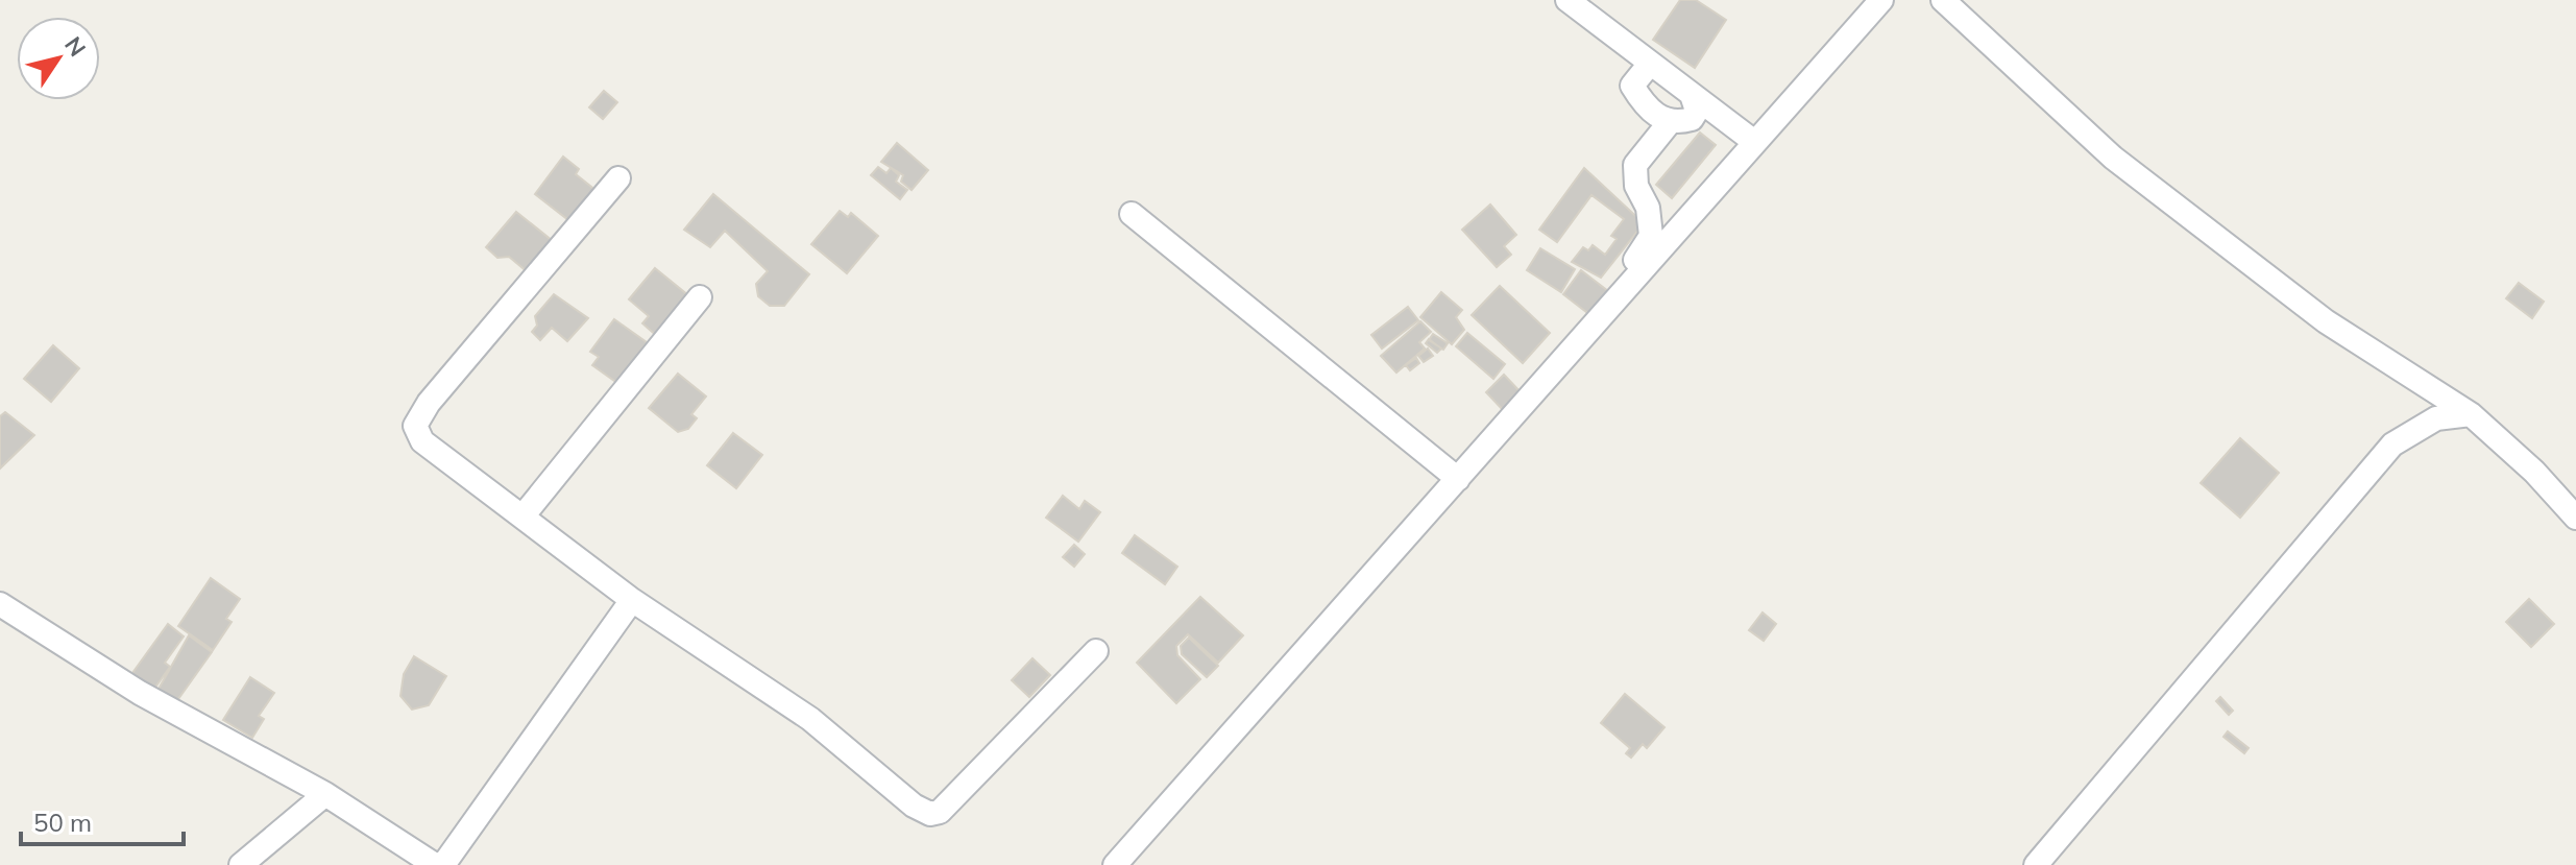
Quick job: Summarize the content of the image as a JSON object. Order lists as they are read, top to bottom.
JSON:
{
  "scale_bar": "50 m",
  "north": "top right"
}
